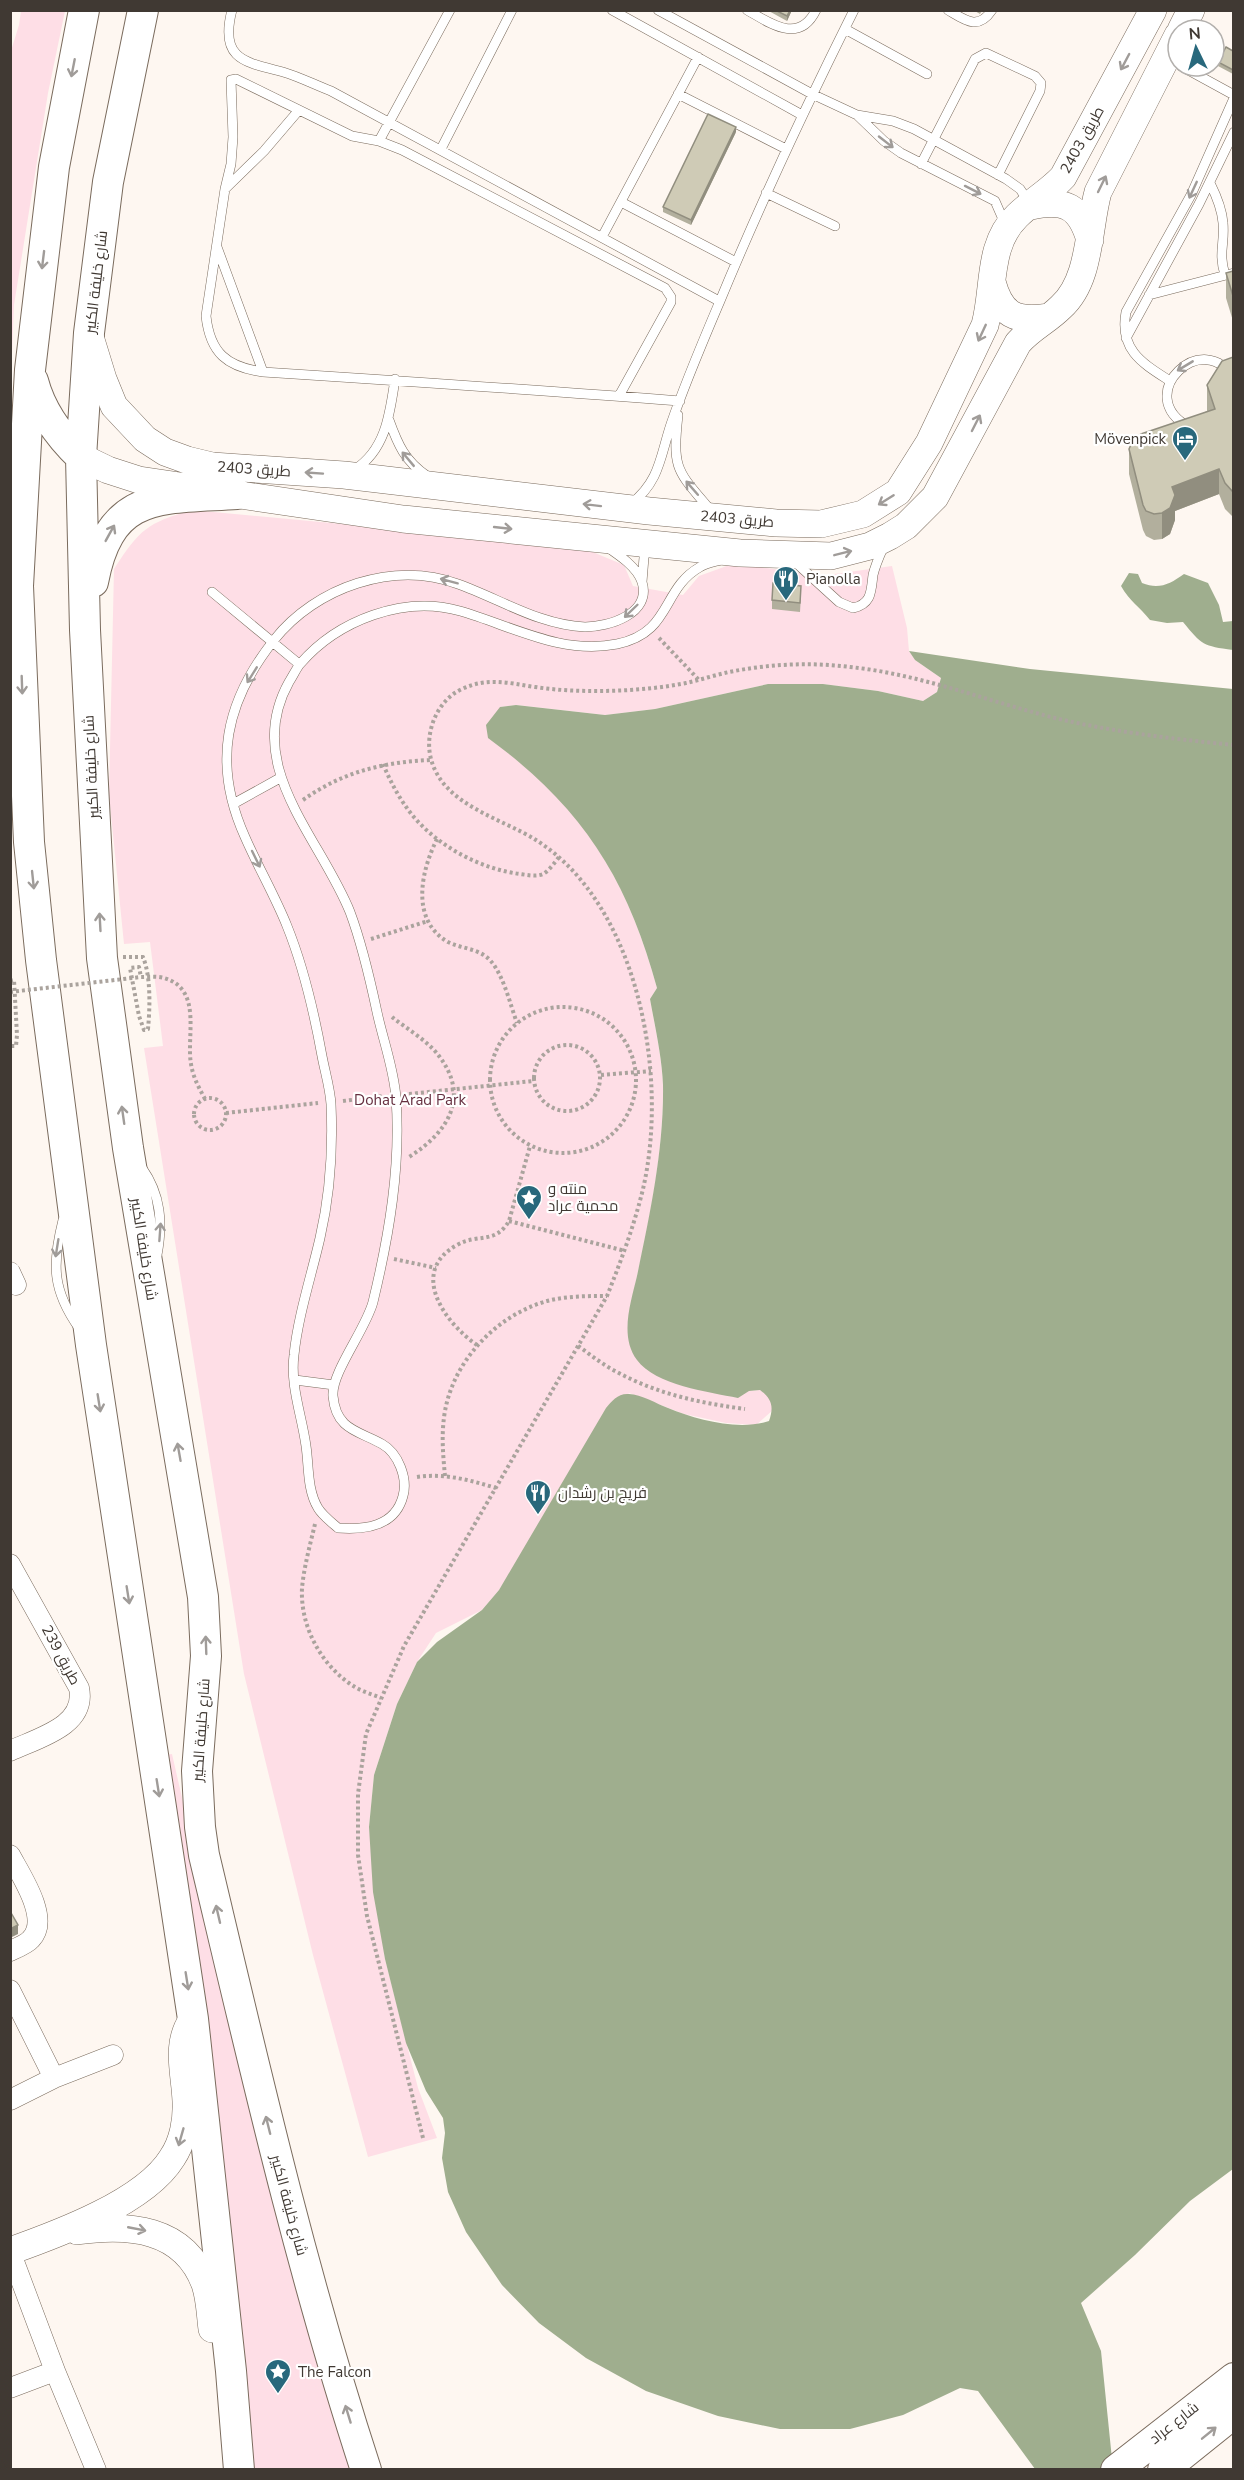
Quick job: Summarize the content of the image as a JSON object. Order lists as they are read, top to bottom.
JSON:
{
  "streets": {
    "main road": ["طريق 2403", "شارع خليفة الكبير", "شارع عراد"],
    "street": ["طريق 239"]
  },
  "crossings": [
    ["طريق 2403", "شارع خليفة الكبير"]
  ],
  "parks": ["Dohat Arad Park"],
  "places": {
    "hotel": ["Mövenpick"],
    "restaurant": ["Pianolla", "فريج بن رشدان"],
    "place": ["منته و محمية عراد", "The Falcon"]
  },
  "north": "top"
}
